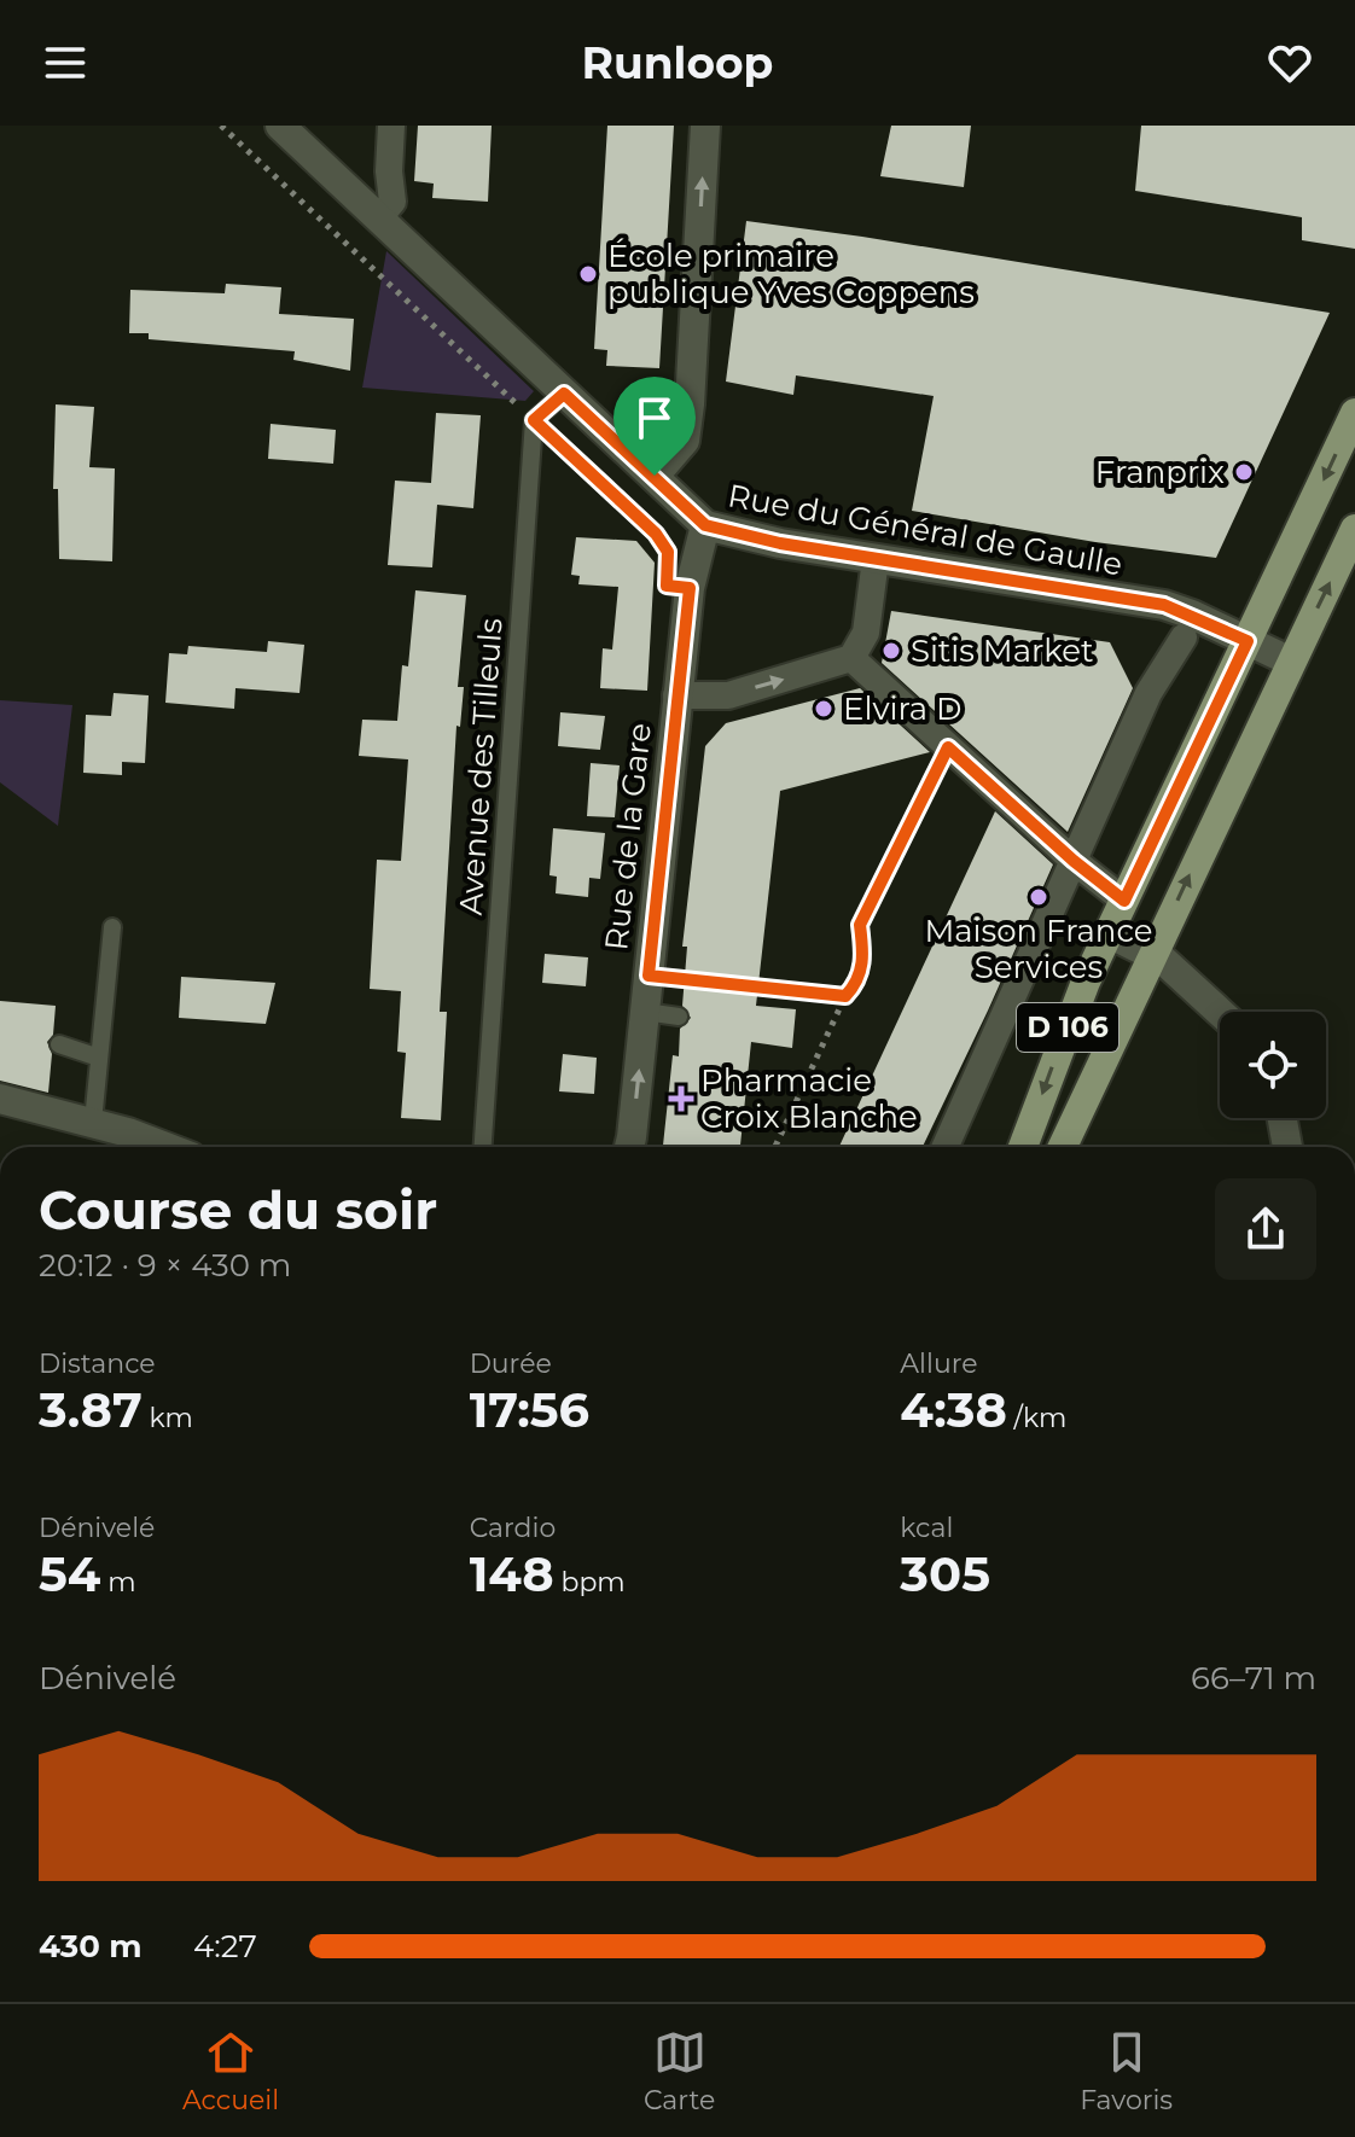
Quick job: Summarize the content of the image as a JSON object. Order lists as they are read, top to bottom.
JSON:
{
  "streets": {
    "main road": ["D 106"],
    "street": ["Rue du Général de Gaulle", "Rue de la Gare"],
    "lane": ["Avenue des Tilleuls"]
  },
  "crossings": [
    ["Rue du Général de Gaulle", "Rue de la Gare"],
    ["Rue du Général de Gaulle", "D 106"]
  ],
  "places": {
    "other": [
      "École primaire publique Yves Coppens",
      "Franprix",
      "Sitis Market",
      "Elvira D",
      "Maison France Services"
    ],
    "health": ["Pharmacie Croix Blanche"]
  },
  "page": {
    "header": "Runloop",
    "heading": ["Course du soir", "20:12 · 9 × 430 m"],
    "stats": [
      ["Distance", "3.87 km"],
      ["Durée", "17:56"],
      ["Allure", "4:38 /km"],
      ["Dénivelé", "54 m"],
      ["Cardio", "148 bpm"],
      ["kcal", "305"]
    ],
    "chart": ["Dénivelé", "66–71 m"],
    "list": [
      {
        "name": "430 m",
        "note": "4:27"
      }
    ],
    "tabs": ["Accueil", "Carte", "Favoris"]
  }
}
